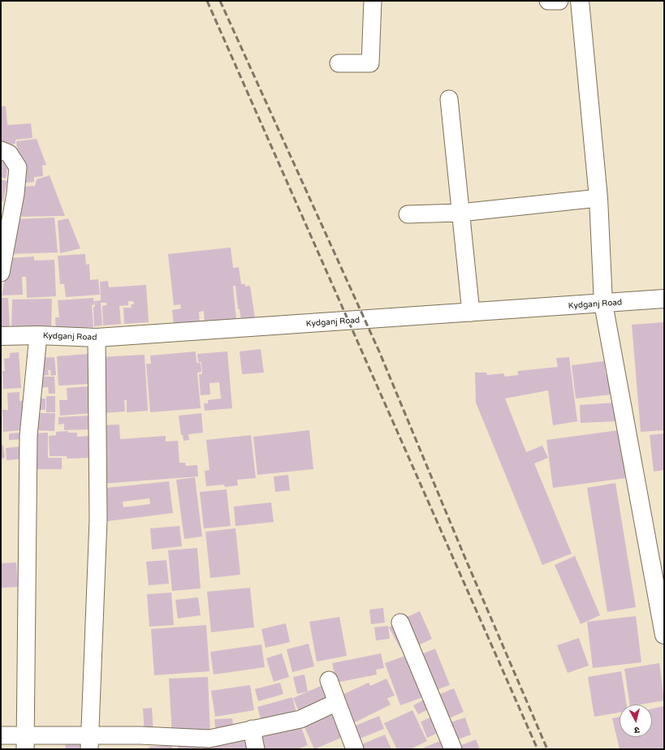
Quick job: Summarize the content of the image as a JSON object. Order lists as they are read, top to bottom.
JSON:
{
  "streets": {
    "main road": ["Kydganj Road"]
  },
  "north": "bottom"
}
